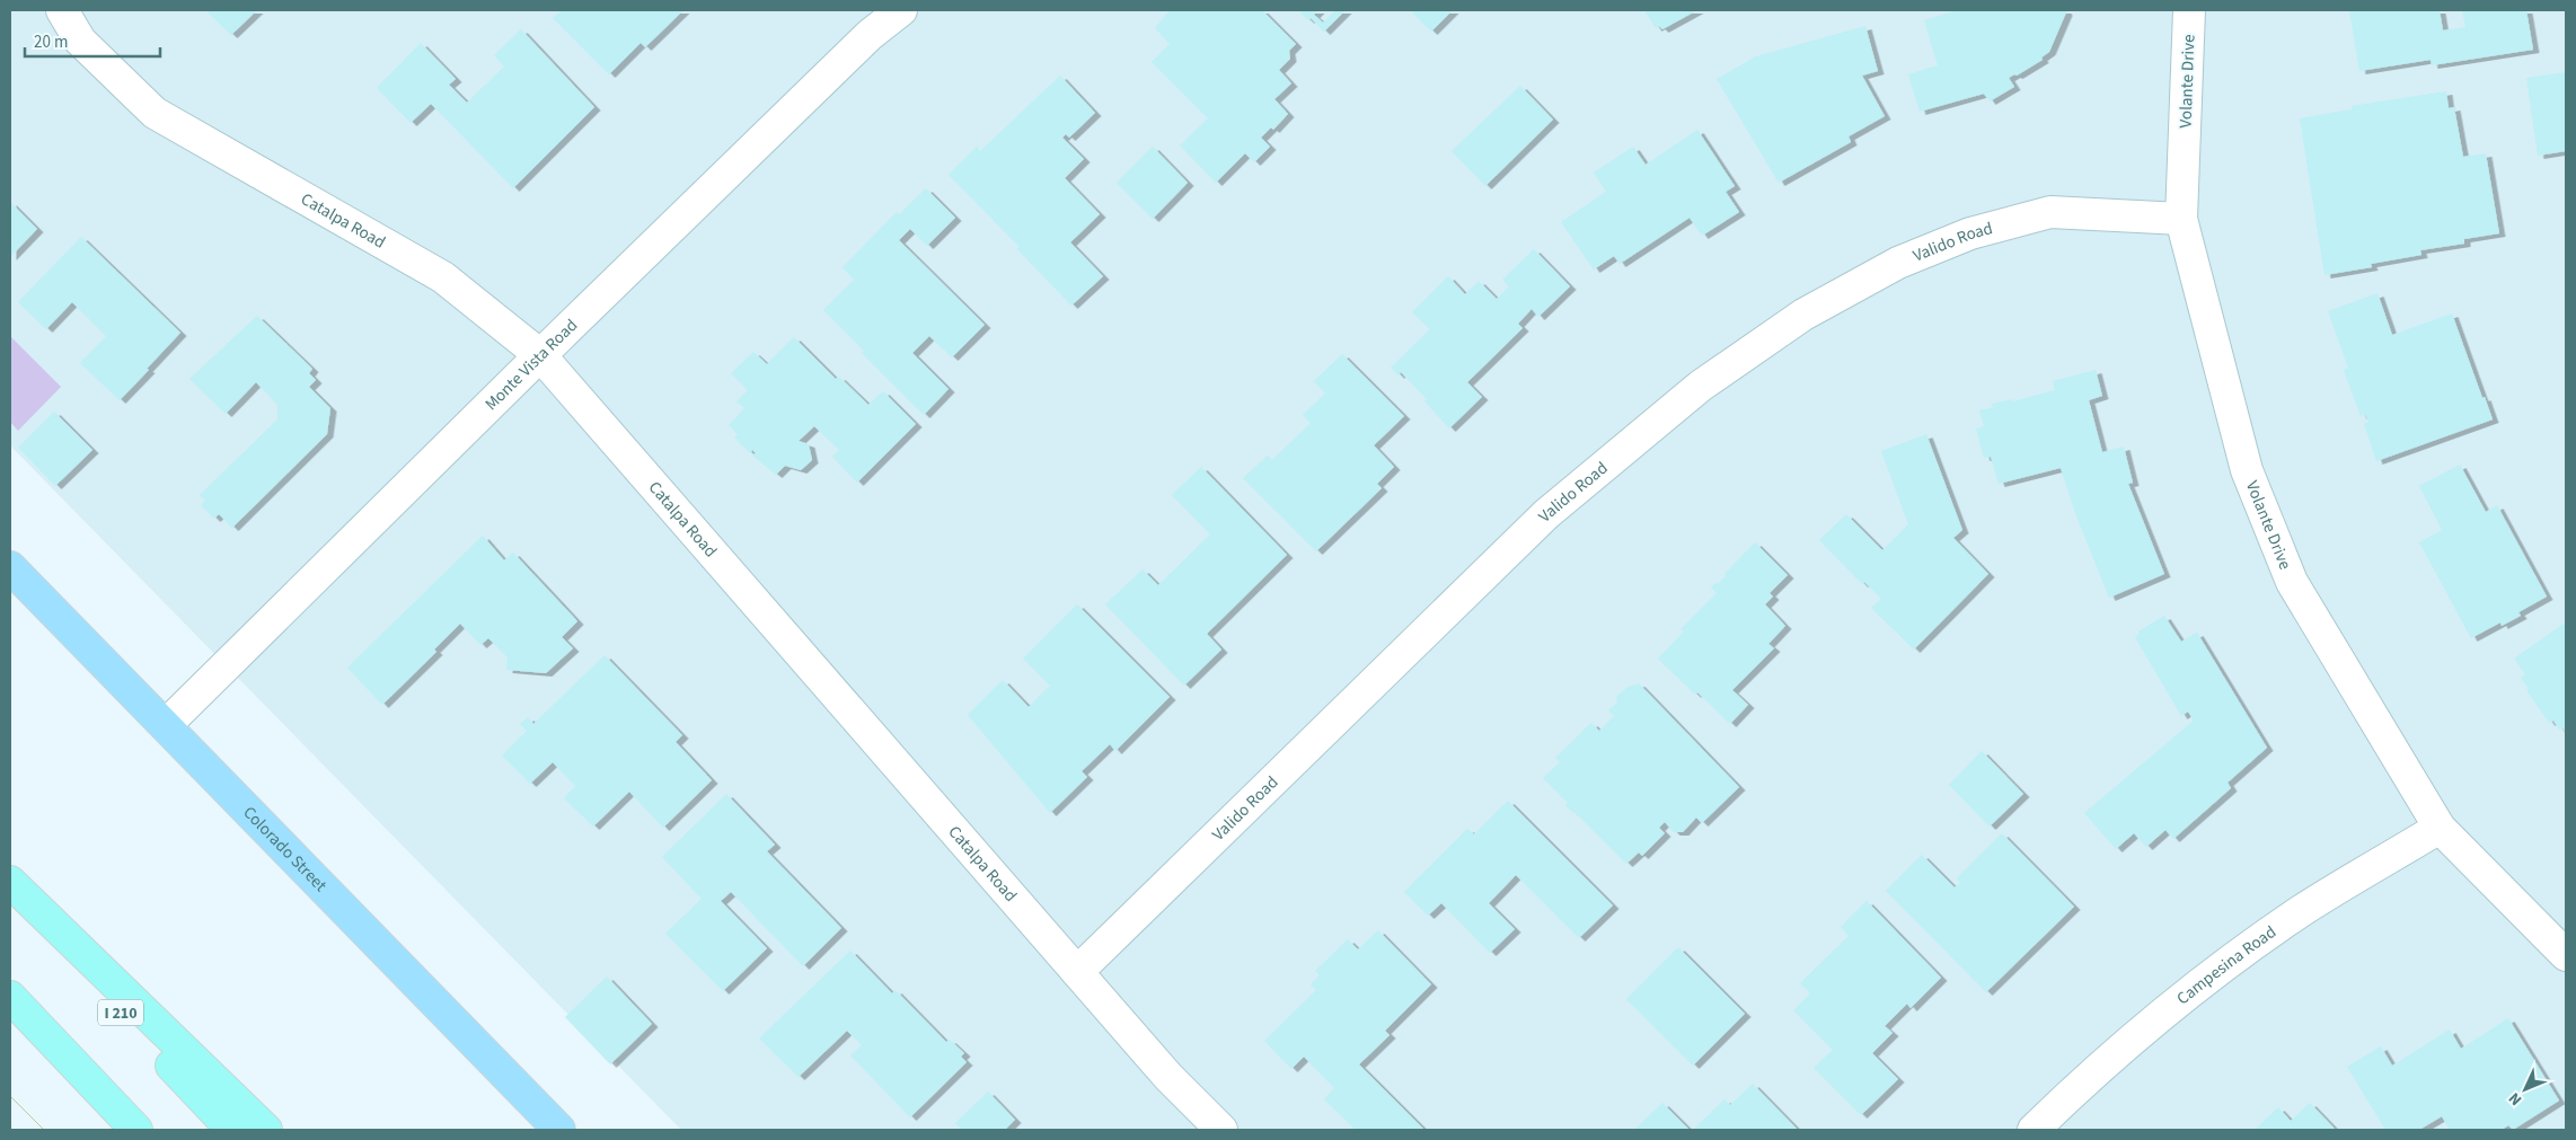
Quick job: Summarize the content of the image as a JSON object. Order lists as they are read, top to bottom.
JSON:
{
  "streets": {
    "highway": ["I 210"],
    "main road": ["Colorado Street"],
    "street": [
      "Volante Drive",
      "Catalpa Road",
      "Valido Road",
      "Monte Vista Road",
      "Campesina Road"
    ]
  },
  "crossings": [
    ["Volante Drive", "Valido Road"],
    ["Volante Drive", "Campesina Road"],
    ["Catalpa Road", "Valido Road"],
    ["Catalpa Road", "Monte Vista Road"],
    ["Monte Vista Road", "Colorado Street"]
  ],
  "scale_bar": "20 m",
  "north": "bottom left"
}
